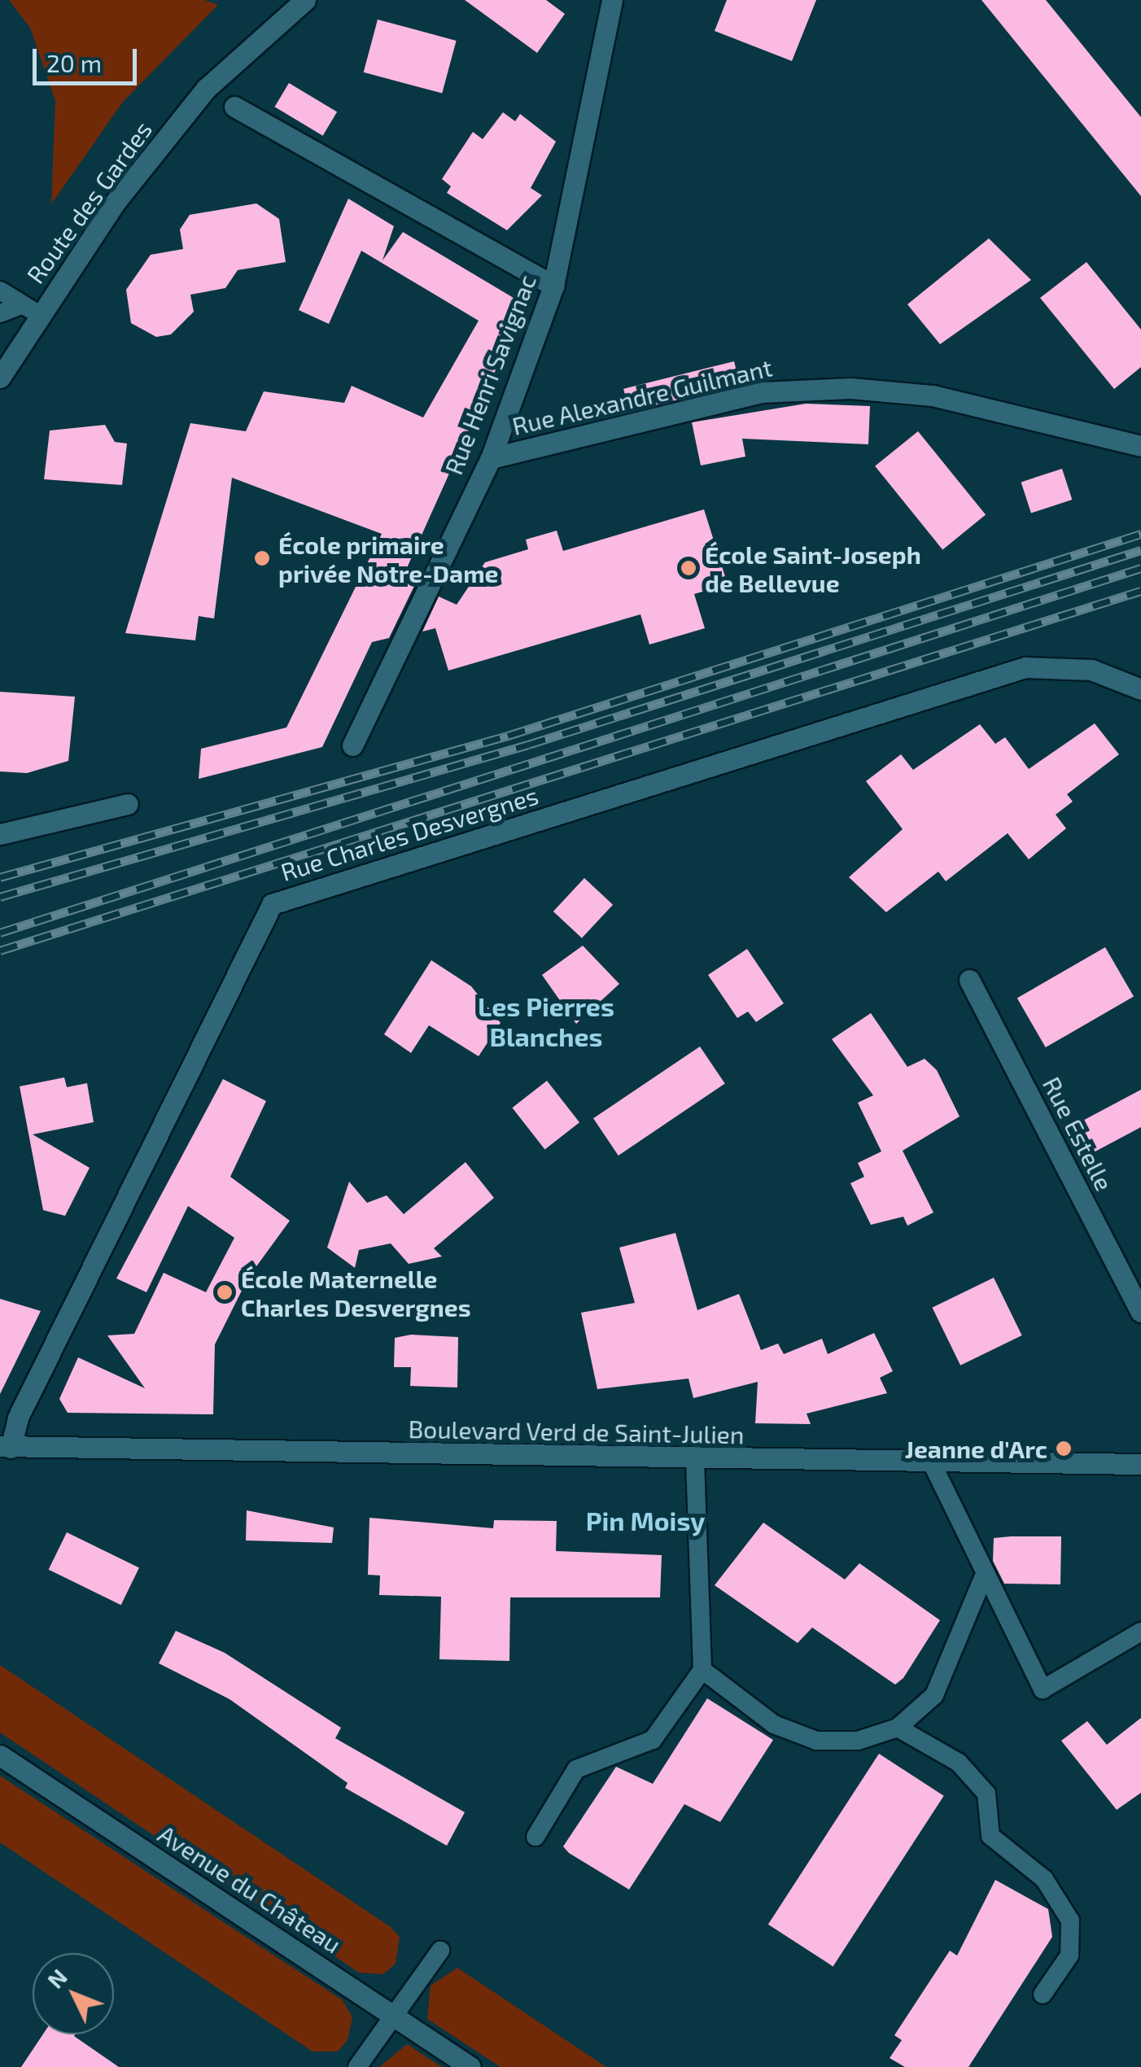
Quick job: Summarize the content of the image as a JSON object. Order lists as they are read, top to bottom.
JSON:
{
  "streets": {
    "street": [
      "Route des Gardes",
      "Rue Henri Savignac",
      "Rue Alexandre Guilmant",
      "Rue Charles Desvergnes",
      "Rue Estelle",
      "Boulevard Verd de Saint-Julien",
      "Avenue du Château"
    ]
  },
  "crossings": [
    ["Rue Henri Savignac", "Rue Alexandre Guilmant"],
    ["Rue Charles Desvergnes", "Boulevard Verd de Saint-Julien"]
  ],
  "districts": ["Les Pierres Blanches", "Pin Moisy"],
  "places": [
    "École primaire privée Notre-Dame",
    "École Saint-Joseph de Bellevue",
    "École Maternelle Charles Desvergnes",
    "Jeanne d'Arc"
  ],
  "scale_bar": "20 m",
  "north": "top left"
}
